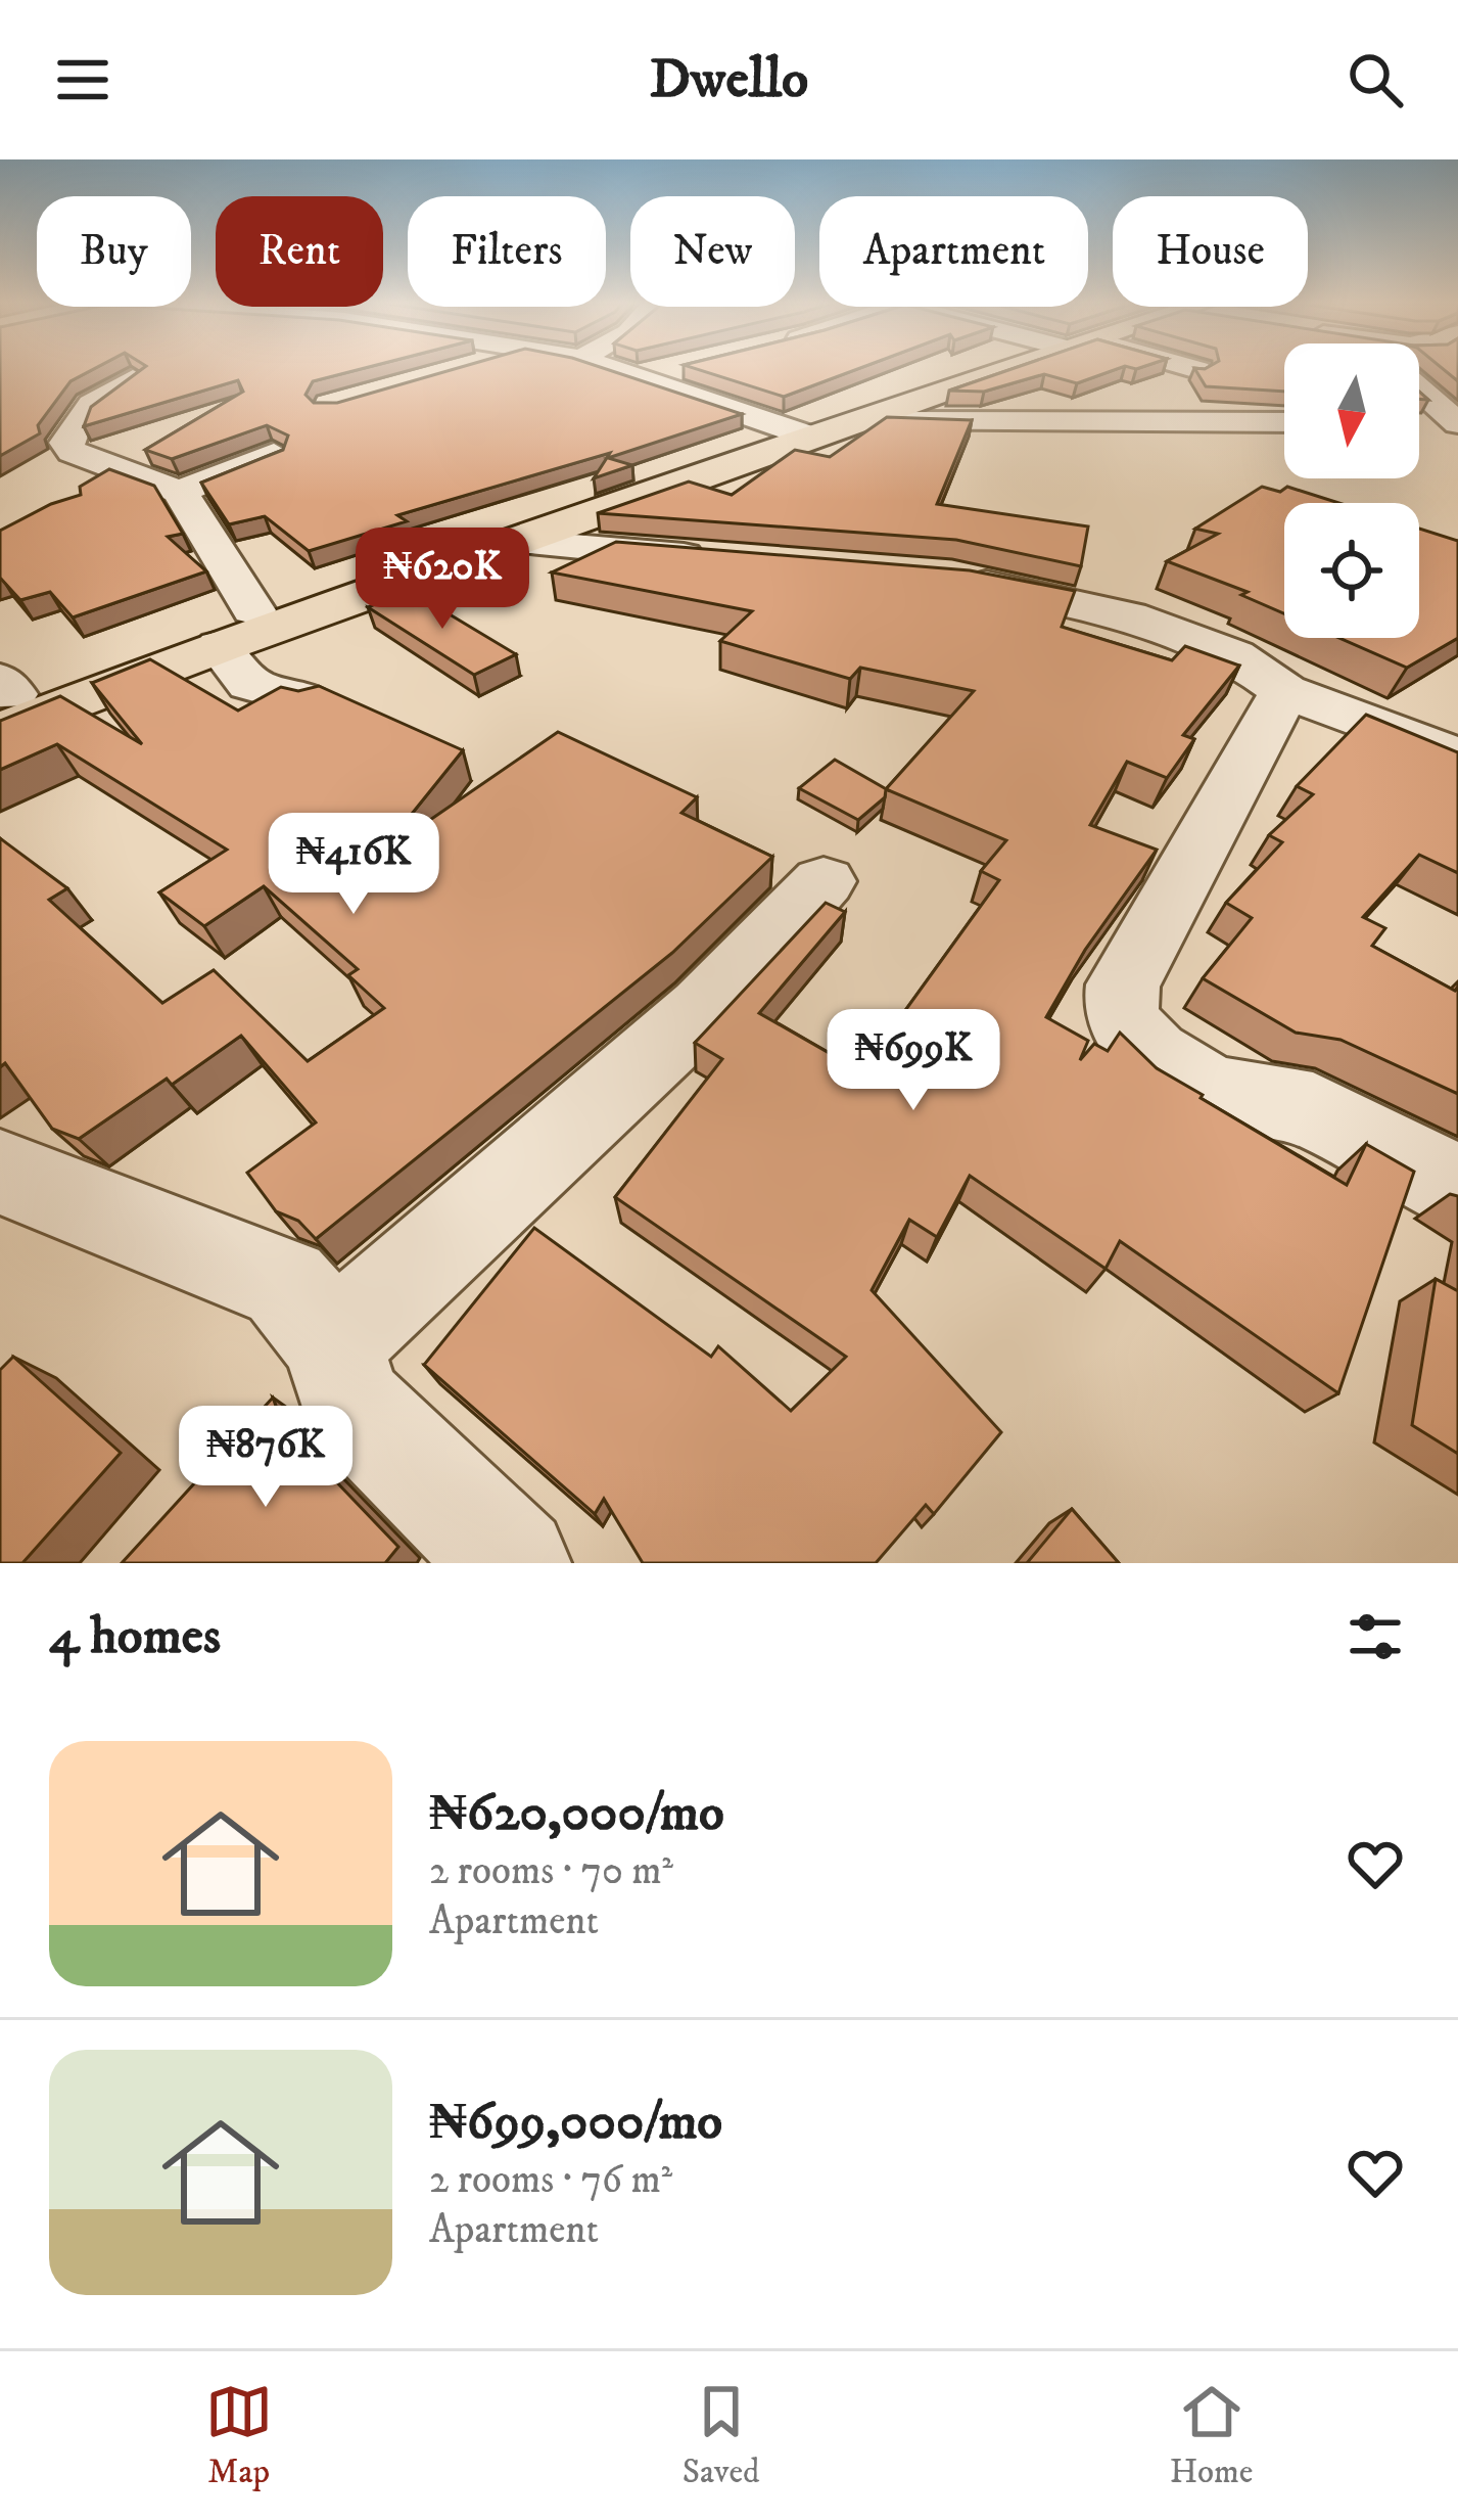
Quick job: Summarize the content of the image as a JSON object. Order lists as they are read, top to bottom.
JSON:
{
  "north": "bottom",
  "page": {
    "header": "Dwello",
    "chip": [
      "Buy",
      "Rent",
      "Filters",
      "New",
      "Apartment",
      "House"
    ],
    "price": [
      "₦620K",
      "₦416K",
      "₦699K",
      "₦876K"
    ],
    "heading": "4 homes",
    "list": [
      {
        "name": "₦620,000/mo",
        "note": "2 rooms · 70 m² · Apartment"
      },
      {
        "name": "₦699,000/mo",
        "note": "2 rooms · 76 m² · Apartment"
      }
    ],
    "tabs": ["Map", "Saved", "Home"]
  }
}
